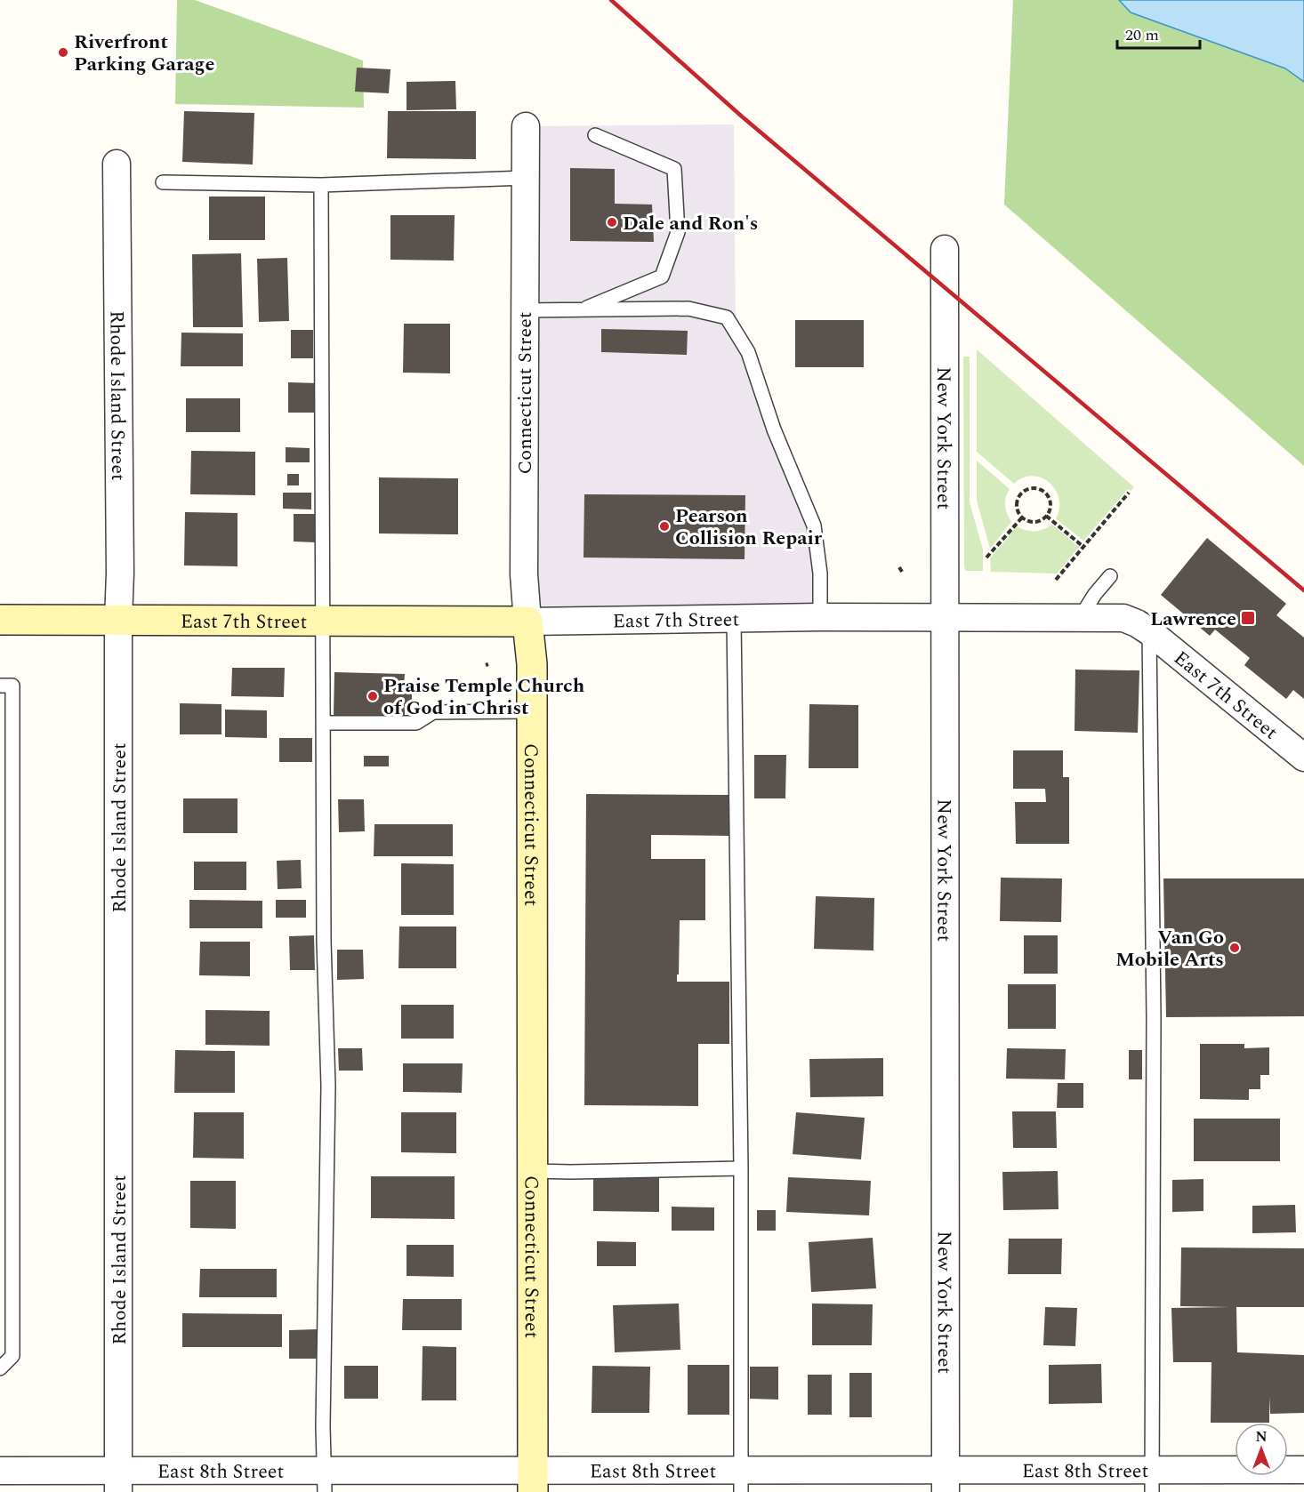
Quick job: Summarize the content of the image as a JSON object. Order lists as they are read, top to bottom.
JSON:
{
  "streets": {
    "street": [
      "Connecticut Street",
      "Rhode Island Street",
      "New York Street",
      "East 7th Street",
      "East 8th Street"
    ]
  },
  "crossings": [
    ["Connecticut Street", "East 7th Street"],
    ["Connecticut Street", "East 8th Street"],
    ["Rhode Island Street", "East 7th Street"],
    ["Rhode Island Street", "East 8th Street"],
    ["New York Street", "East 7th Street"],
    ["New York Street", "East 8th Street"]
  ],
  "places": {
    "other": [
      "Riverfront Parking Garage",
      "Dale and Ron's",
      "Pearson Collision Repair",
      "Praise Temple Church of God in Christ",
      "Van Go Mobile Arts"
    ],
    "transit": ["Lawrence"]
  },
  "scale_bar": "20 m",
  "north": "top"
}
